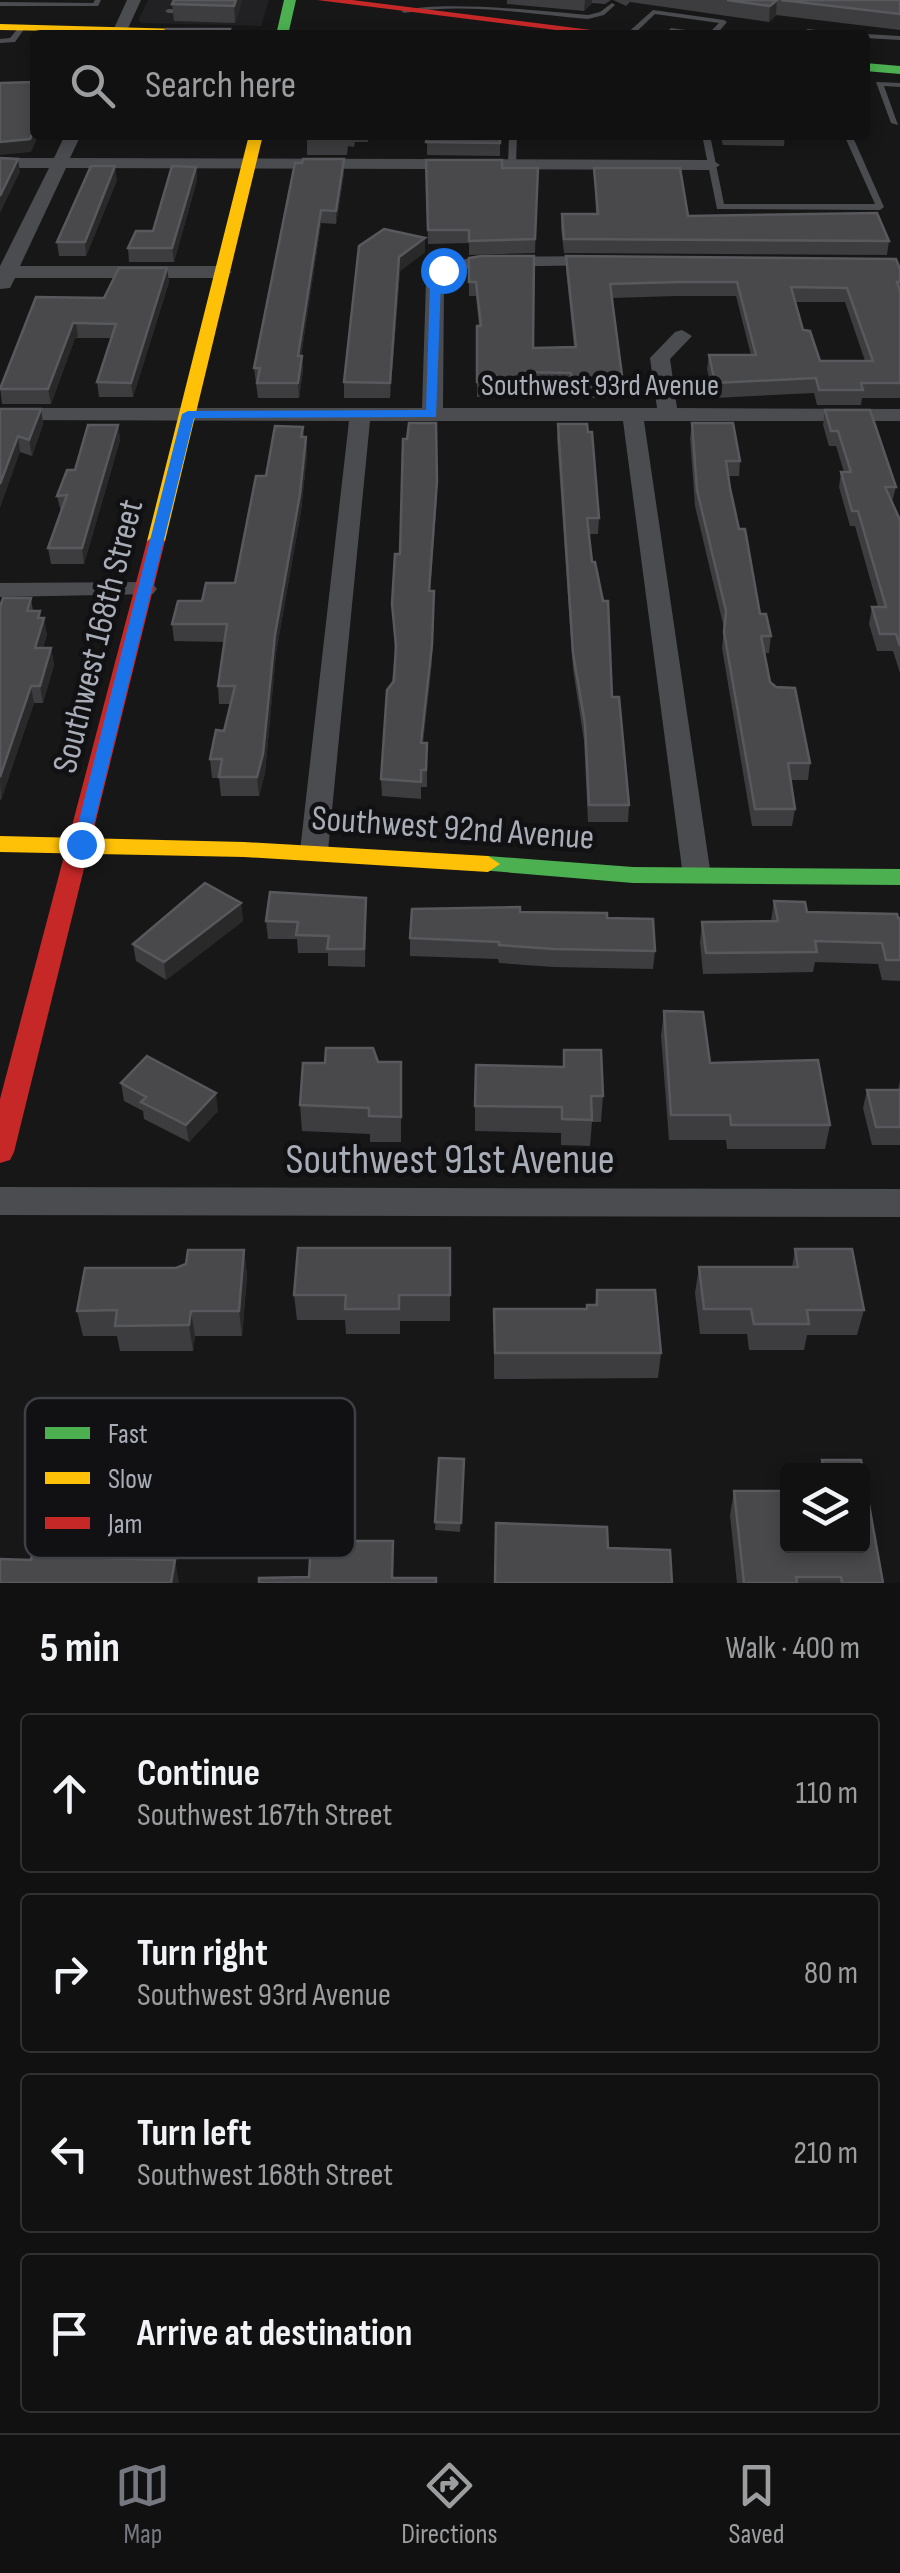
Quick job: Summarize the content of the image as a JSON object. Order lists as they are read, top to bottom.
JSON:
{
  "streets": {
    "main road": ["Southwest 168th Street", "Southwest 92nd Avenue"],
    "street": ["Southwest 93rd Avenue", "Southwest 91st Avenue"]
  },
  "crossings": [
    ["Southwest 93rd Avenue", "Southwest 168th Street"],
    ["Southwest 168th Street", "Southwest 92nd Avenue"]
  ],
  "legend": ["Fast", "Slow", "Jam"],
  "page": {
    "search": "Search here",
    "heading": ["5 min", "Walk · 400 m"],
    "list": [
      ["Continue", "Southwest 167th Street", "110 m"],
      ["Turn right", "Southwest 93rd Avenue", "80 m"],
      ["Turn left", "Southwest 168th Street", "210 m"],
      "Arrive at destination"
    ],
    "nav": ["Map", "Directions", "Saved"]
  }
}
